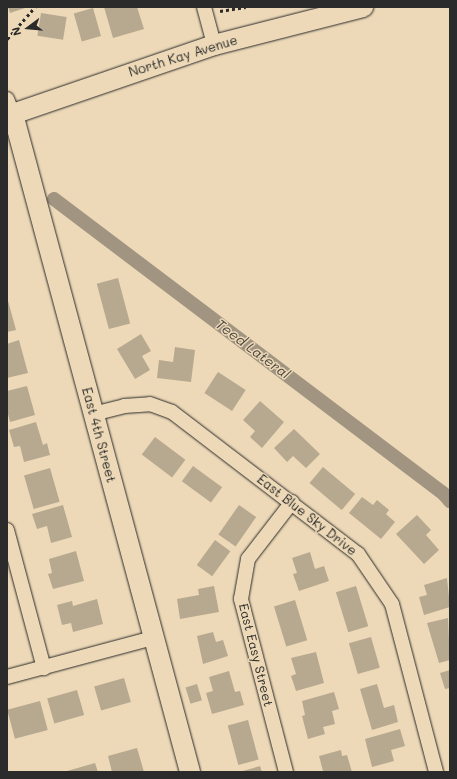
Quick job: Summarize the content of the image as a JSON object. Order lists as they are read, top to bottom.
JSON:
{
  "streets": {
    "street": [
      "North Kay Avenue",
      "East 4th Street",
      "East Blue Sky Drive",
      "East Easy Street"
    ]
  },
  "crossings": [
    ["North Kay Avenue", "East 4th Street"],
    ["East 4th Street", "East Blue Sky Drive"],
    ["East Blue Sky Drive", "East Easy Street"]
  ],
  "water": ["Teed Lateral"],
  "north": "left"
}
